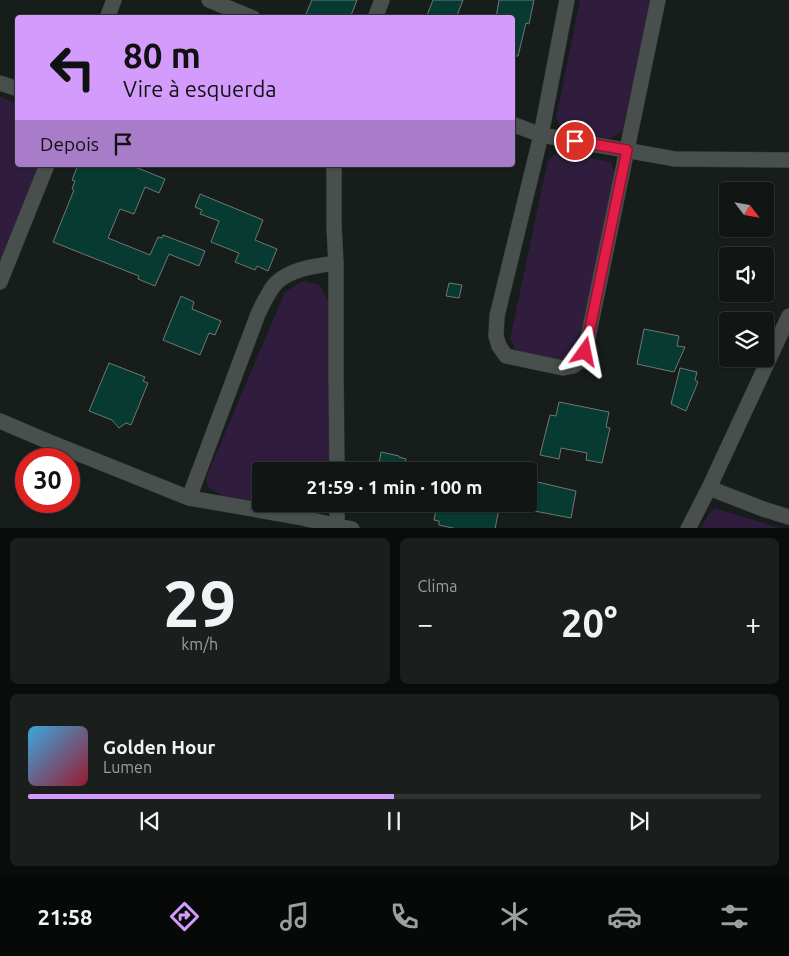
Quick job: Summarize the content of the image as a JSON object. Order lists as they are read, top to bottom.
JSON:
{
  "north": "bottom right",
  "page": {
    "turn": ["80 m", "Vire à esquerda"],
    "then": "Depois",
    "limit": "30",
    "trip": "21:59 · 1 min · 100 m",
    "tile": [
      ["29", "km/h"],
      "Clima"
    ],
    "heat": ["−", "20°", "+"],
    "song": ["Golden Hour", "Lumen"],
    "tabs": "21:58"
  }
}
